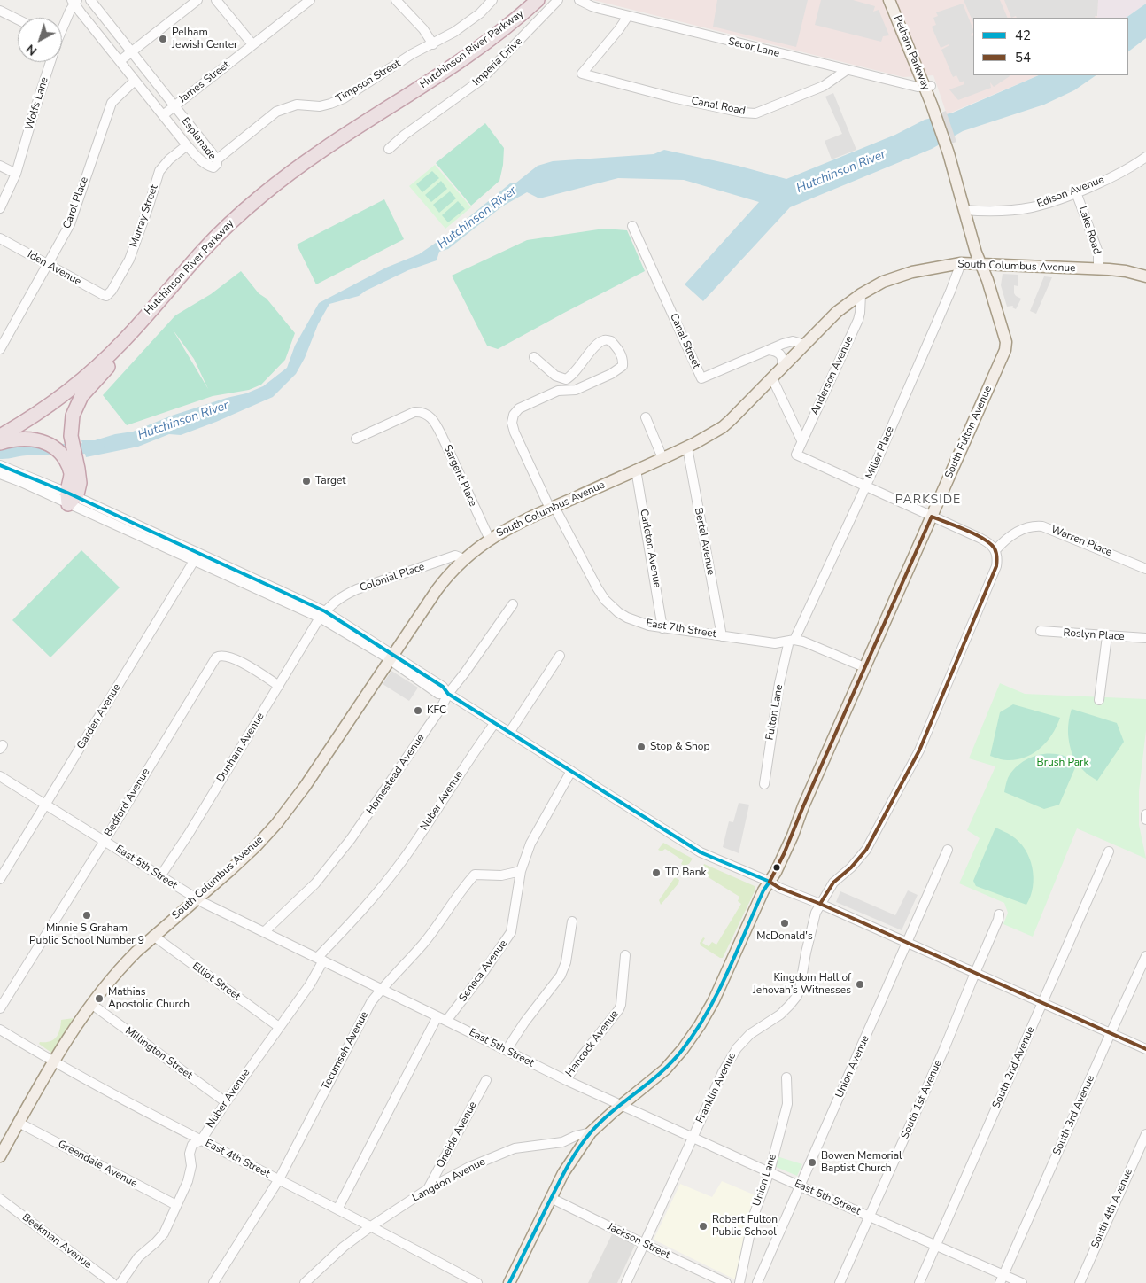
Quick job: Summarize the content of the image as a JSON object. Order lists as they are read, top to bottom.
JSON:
{
  "streets": {
    "highway": ["Hutchinson River Parkway"],
    "main road": ["Pelham Parkway", "South Columbus Avenue", "South Fulton Avenue"],
    "street": [
      "Secor Lane",
      "Imperia Drive",
      "Timpson Street",
      "James Street",
      "Wolfs Lane",
      "Canal Road",
      "Esplanade",
      "Edison Avenue",
      "Carol Place",
      "Murray Street",
      "Lake Road",
      "Iden Avenue",
      "Canal Street",
      "Anderson Avenue",
      "Miller Place",
      "Sargent Place",
      "Bertel Avenue",
      "Warren Place",
      "Carleton Avenue",
      "Colonial Place",
      "East 7th Street",
      "Roslyn Place",
      "Fulton Lane",
      "Garden Avenue",
      "Dunham Avenue",
      "Homestead Avenue",
      "Nuber Avenue",
      "Bedford Avenue",
      "East 5th Street",
      "Seneca Avenue",
      "Elliot Street",
      "Hancock Avenue",
      "Tecumseh Avenue",
      "Millington Street",
      "Union Avenue",
      "South 2nd Avenue",
      "Franklin Avenue",
      "South 1st Avenue",
      "South 3rd Avenue",
      "Oneida Avenue",
      "East 4th Street",
      "Greendale Avenue",
      "Langdon Avenue",
      "Union Lane",
      "South 4th Avenue",
      "Beekman Avenue",
      "Jackson Street"
    ]
  },
  "crossings": [
    ["Secor Lane", "Pelham Parkway"],
    ["Secor Lane", "Canal Road"],
    ["Pelham Parkway", "South Fulton Avenue"],
    ["Timpson Street", "Esplanade"],
    ["James Street", "Esplanade"],
    ["Wolfs Lane", "Esplanade"],
    ["Esplanade", "Carol Place"],
    ["Esplanade", "Murray Street"],
    ["Edison Avenue", "Lake Road"],
    ["Edison Avenue", "South Fulton Avenue"],
    ["Carol Place", "Iden Avenue"],
    ["Murray Street", "Iden Avenue"],
    ["Lake Road", "South Columbus Avenue"],
    ["South Columbus Avenue", "Canal Street"],
    ["South Columbus Avenue", "Anderson Avenue"],
    ["South Columbus Avenue", "South Fulton Avenue"],
    ["South Columbus Avenue", "Miller Place"],
    ["South Columbus Avenue", "Sargent Place"],
    ["South Columbus Avenue", "Bertel Avenue"],
    ["South Columbus Avenue", "Carleton Avenue"],
    ["South Columbus Avenue", "Colonial Place"],
    ["South Columbus Avenue", "East 7th Street"],
    ["South Columbus Avenue", "East 5th Street"],
    ["South Columbus Avenue", "Elliot Street"],
    ["South Columbus Avenue", "Millington Street"],
    ["South Columbus Avenue", "East 4th Street"],
    ["South Columbus Avenue", "Greendale Avenue"],
    ["Anderson Avenue", "Miller Place"],
    ["South Fulton Avenue", "East 7th Street"],
    ["South Fulton Avenue", "East 5th Street"],
    ["South Fulton Avenue", "Langdon Avenue"],
    ["South Fulton Avenue", "Jackson Street"],
    ["Miller Place", "East 7th Street"],
    ["Miller Place", "Fulton Lane"],
    ["Bertel Avenue", "East 7th Street"],
    ["Warren Place", "Franklin Avenue"],
    ["Carleton Avenue", "East 7th Street"],
    ["Colonial Place", "Dunham Avenue"],
    ["East 7th Street", "Fulton Lane"],
    ["Garden Avenue", "East 5th Street"],
    ["Dunham Avenue", "Bedford Avenue"],
    ["Dunham Avenue", "East 5th Street"],
    ["Homestead Avenue", "East 5th Street"],
    ["Nuber Avenue", "East 5th Street"],
    ["Nuber Avenue", "Elliot Street"],
    ["Nuber Avenue", "Millington Street"],
    ["Nuber Avenue", "East 4th Street"],
    ["Nuber Avenue", "Greendale Avenue"],
    ["Bedford Avenue", "East 5th Street"],
    ["East 5th Street", "Seneca Avenue"],
    ["East 5th Street", "Hancock Avenue"],
    ["East 5th Street", "Tecumseh Avenue"],
    ["East 5th Street", "Union Avenue"],
    ["East 5th Street", "South 2nd Avenue"],
    ["East 5th Street", "Franklin Avenue"],
    ["East 5th Street", "South 1st Avenue"],
    ["East 5th Street", "South 3rd Avenue"],
    ["East 5th Street", "Union Lane"],
    ["Seneca Avenue", "Tecumseh Avenue"],
    ["Tecumseh Avenue", "East 4th Street"],
    ["Franklin Avenue", "Jackson Street"],
    ["Oneida Avenue", "Langdon Avenue"],
    ["East 4th Street", "Langdon Avenue"]
  ],
  "districts": ["PARKSIDE"],
  "water": ["Hutchinson River"],
  "parks": ["Brush Park"],
  "places": [
    "Pelham Jewish Center",
    "Target",
    "KFC",
    "Stop & Shop",
    "TD Bank",
    "Minnie S Graham Public School Number 9",
    "McDonald's",
    "Kingdom Hall of Jehovah’s Witnesses",
    "Mathias Apostolic Church",
    "Bowen Memorial Baptist Church",
    "Robert Fulton Public School"
  ],
  "lines": ["transit line 42", "transit line 54"],
  "legend": ["42", "54"],
  "north": "bottom left"
}
